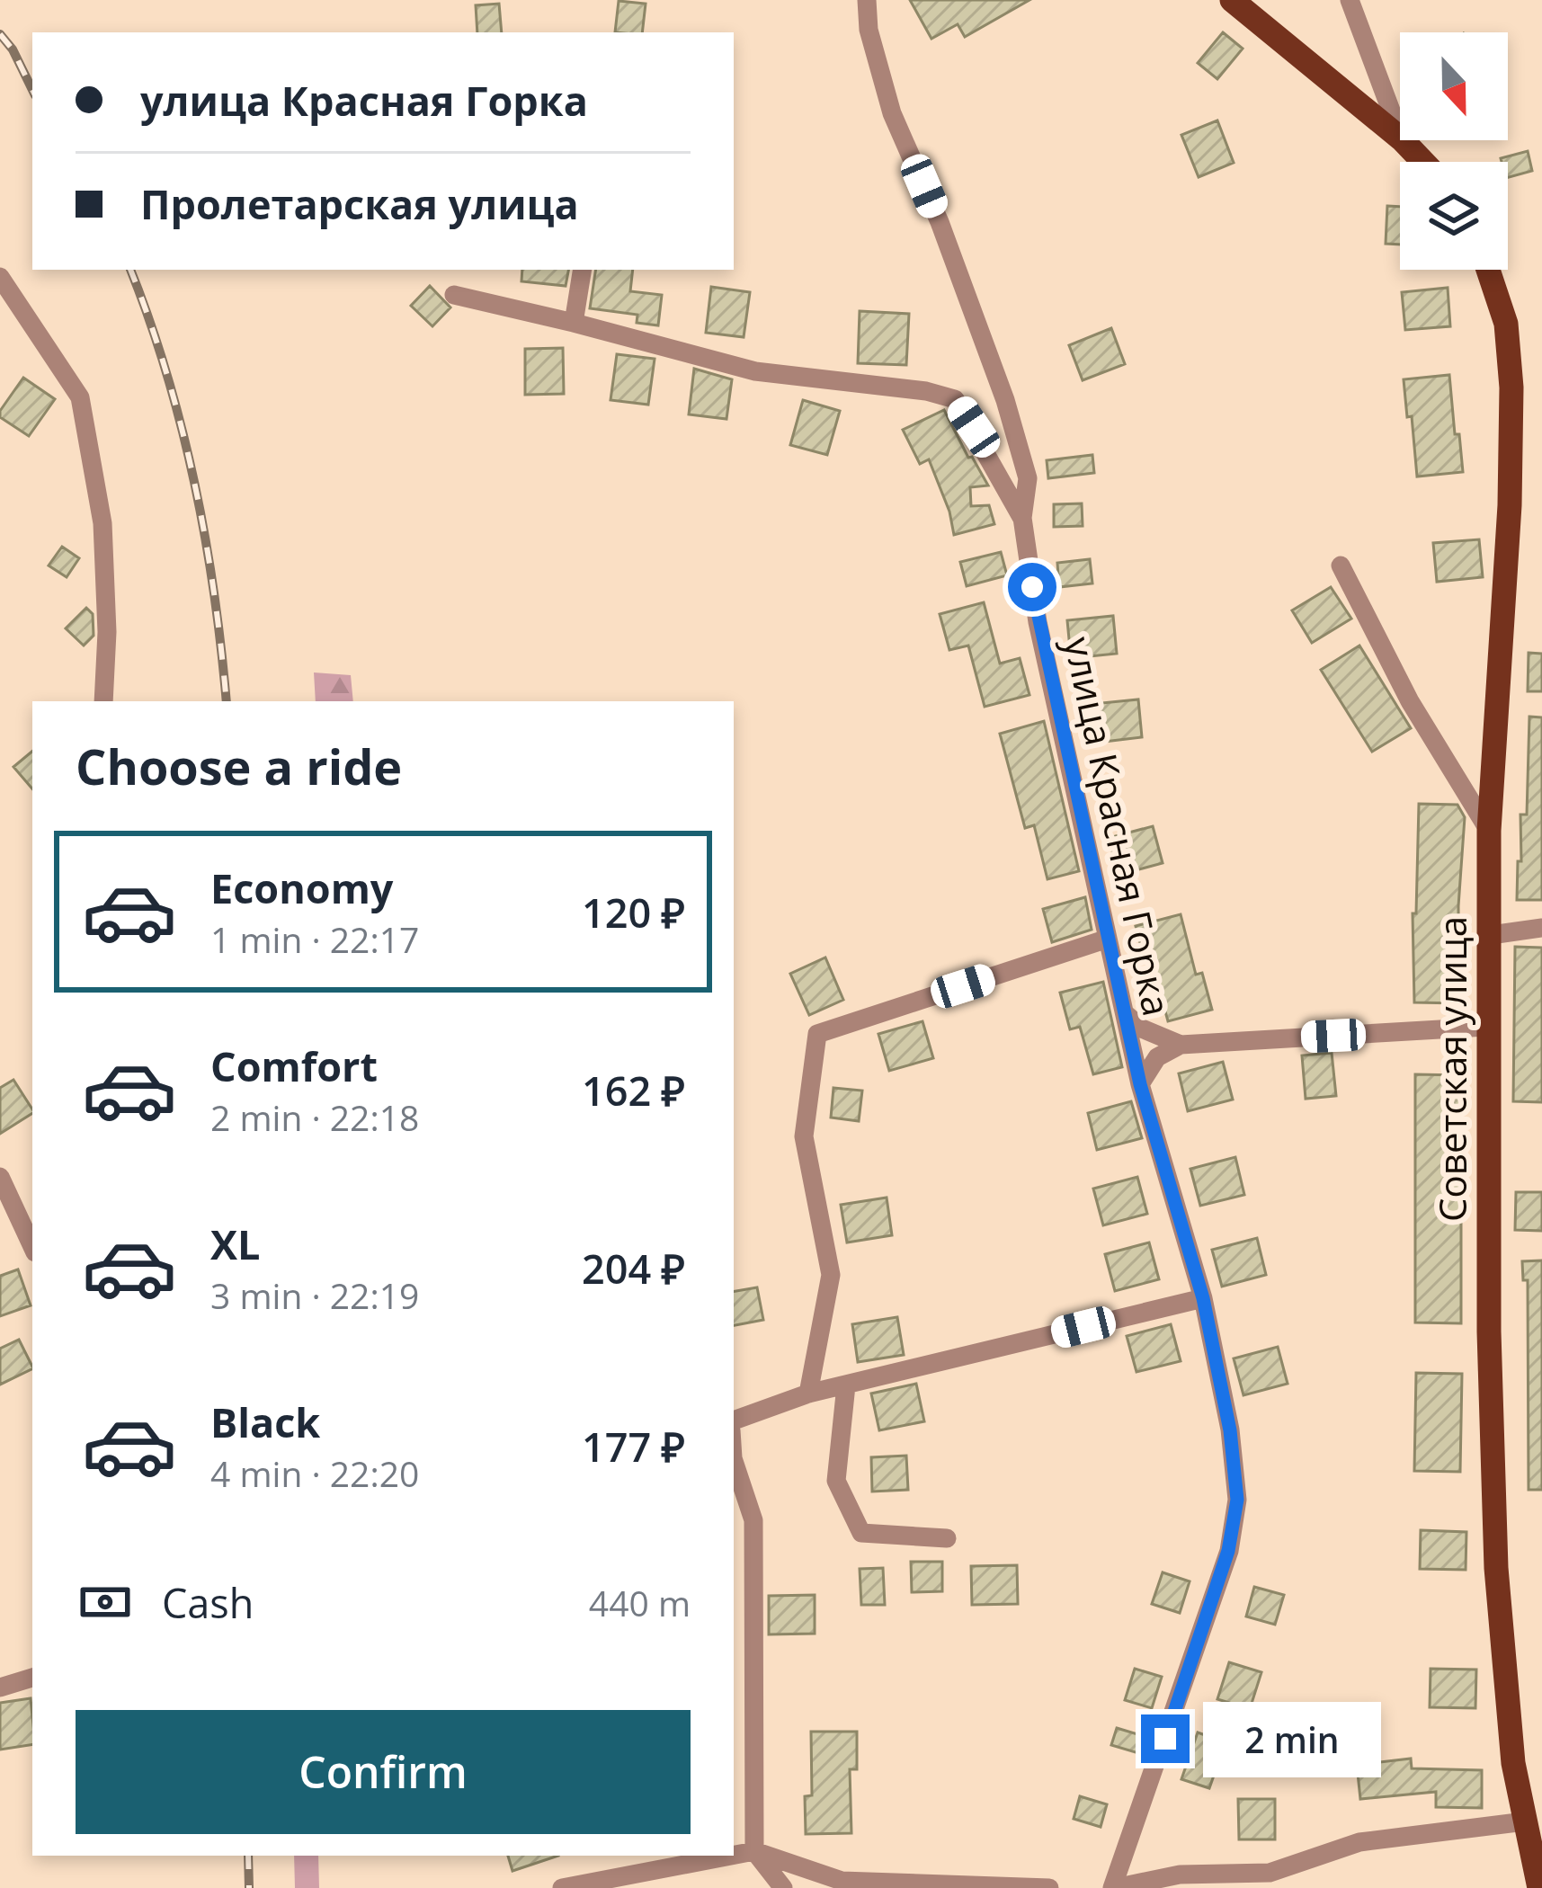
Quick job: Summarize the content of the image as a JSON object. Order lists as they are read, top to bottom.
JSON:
{
  "streets": {
    "main road": ["Советская улица"],
    "street": ["улица Красная Горка"]
  },
  "north": "bottom",
  "page": {
    "banner": ["улица Красная Горка", "Пролетарская улица"],
    "heading": "Choose a ride",
    "list": [
      {
        "name": "Economy",
        "note": "1 min · 22:17",
        "value": "120 ₽"
      },
      {
        "name": "Comfort",
        "note": "2 min · 22:18",
        "value": "162 ₽"
      },
      {
        "name": "XL",
        "note": "3 min · 22:19",
        "value": "204 ₽"
      },
      {
        "name": "Black",
        "note": "4 min · 22:20",
        "value": "177 ₽"
      }
    ],
    "pay": ["Cash", "440 m"],
    "buttons": "Confirm",
    "bubble": "2 min"
  }
}
